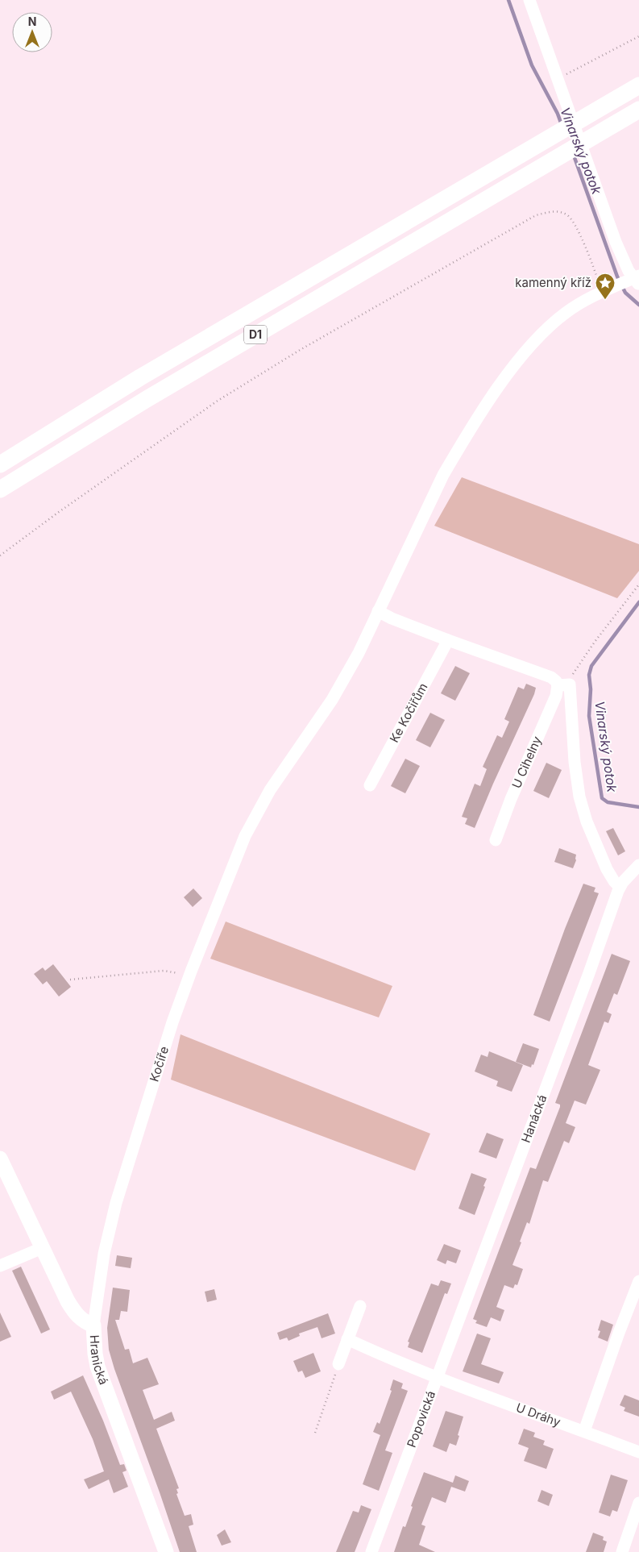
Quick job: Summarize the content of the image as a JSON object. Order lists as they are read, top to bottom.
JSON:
{
  "streets": {
    "highway": ["D1"],
    "main road": ["Hranická"],
    "street": [
      "Ke Kočiřům",
      "U Cihelny",
      "Kočíře",
      "Hanácká",
      "U Dráhy",
      "Popovická"
    ]
  },
  "crossings": [
    ["Kočíře", "Hranická"],
    ["Hanácká", "U Dráhy"],
    ["Hanácká", "Popovická"],
    ["U Dráhy", "Popovická"]
  ],
  "water": ["Vinarský potok"],
  "places": {
    "place": ["kamenný kříž"]
  },
  "north": "top"
}
